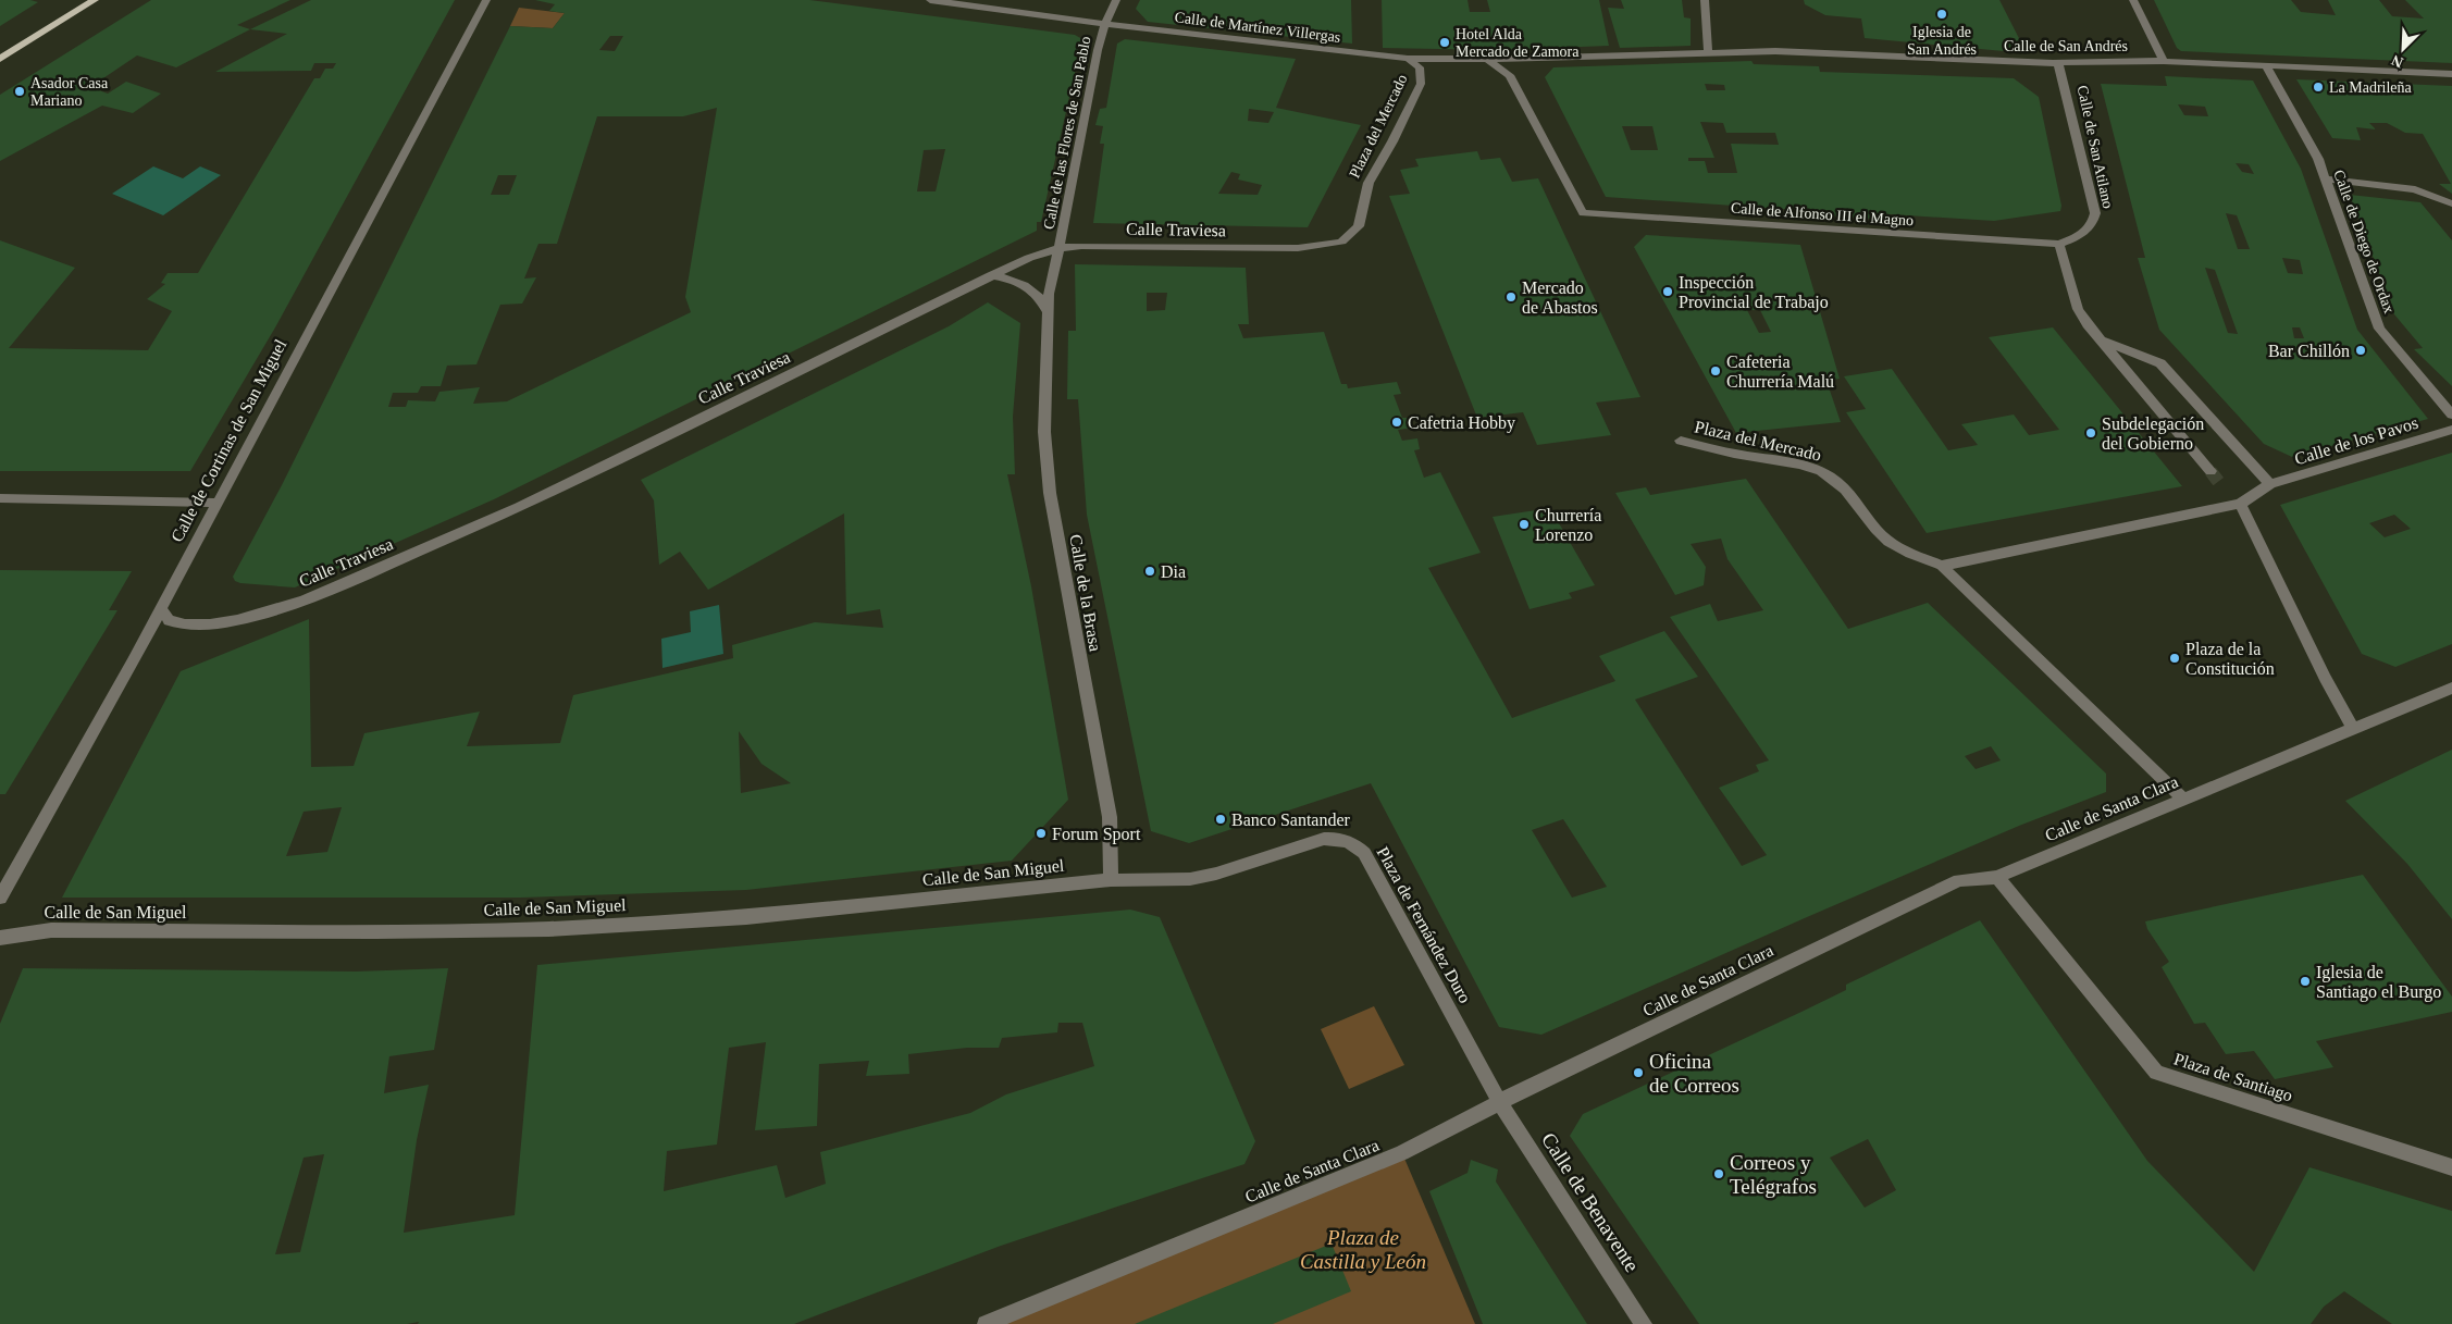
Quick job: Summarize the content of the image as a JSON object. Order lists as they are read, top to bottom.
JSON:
{
  "streets": {
    "street": [
      "Calle de Martínez Villergas",
      "Calle de San Andrés",
      "Plaza del Mercado",
      "Calle de las Flores de San Pablo",
      "Calle de San Atilano",
      "Calle de Alfonso III el Magno",
      "Calle Traviesa",
      "Calle de Diego de Ordax",
      "Calle de Cortinas de San Miguel",
      "Calle de los Pavos",
      "Calle de la Brasa",
      "Calle de Santa Clara",
      "Calle de San Miguel",
      "Plaza de Fernández Duro",
      "Plaza de Santiago",
      "Calle de Benavente"
    ]
  },
  "crossings": [
    ["Calle de Martínez Villergas", "Plaza del Mercado"],
    ["Calle de Martínez Villergas", "Calle de las Flores de San Pablo"],
    ["Calle de San Andrés", "Plaza del Mercado"],
    ["Calle de San Andrés", "Calle de San Atilano"],
    ["Calle de San Andrés", "Calle de Diego de Ordax"],
    ["Plaza del Mercado", "Calle de Alfonso III el Magno"],
    ["Plaza del Mercado", "Calle Traviesa"],
    ["Calle de las Flores de San Pablo", "Calle Traviesa"],
    ["Calle de las Flores de San Pablo", "Calle de la Brasa"],
    ["Calle de San Atilano", "Calle de Alfonso III el Magno"],
    ["Calle Traviesa", "Calle de Cortinas de San Miguel"],
    ["Calle Traviesa", "Calle de la Brasa"],
    ["Calle de la Brasa", "Calle de San Miguel"],
    ["Calle de la Brasa", "Plaza de Fernández Duro"],
    ["Calle de Santa Clara", "Plaza de Fernández Duro"],
    ["Calle de Santa Clara", "Plaza de Santiago"],
    ["Calle de Santa Clara", "Calle de Benavente"],
    ["Calle de San Miguel", "Plaza de Fernández Duro"],
    ["Plaza de Fernández Duro", "Calle de Benavente"]
  ],
  "parks": ["Plaza de Castilla y León"],
  "places": [
    "Iglesia de San Andrés",
    "Hotel Alda Mercado de Zamora",
    "La Madrileña",
    "Asador Casa Mariano",
    "Inspección Provincial de Trabajo",
    "Mercado de Abastos",
    "Bar Chillón",
    "Cafeteria Churrería Malú",
    "Cafetria Hobby",
    "Subdelegación del Gobierno",
    "Churrería Lorenzo",
    "Dia",
    "Plaza de la Constitución",
    "Banco Santander",
    "Forum Sport",
    "Iglesia de Santiago el Burgo",
    "Oficina de Correos",
    "Correos y Telégrafos"
  ],
  "north": "bottom left"
}
